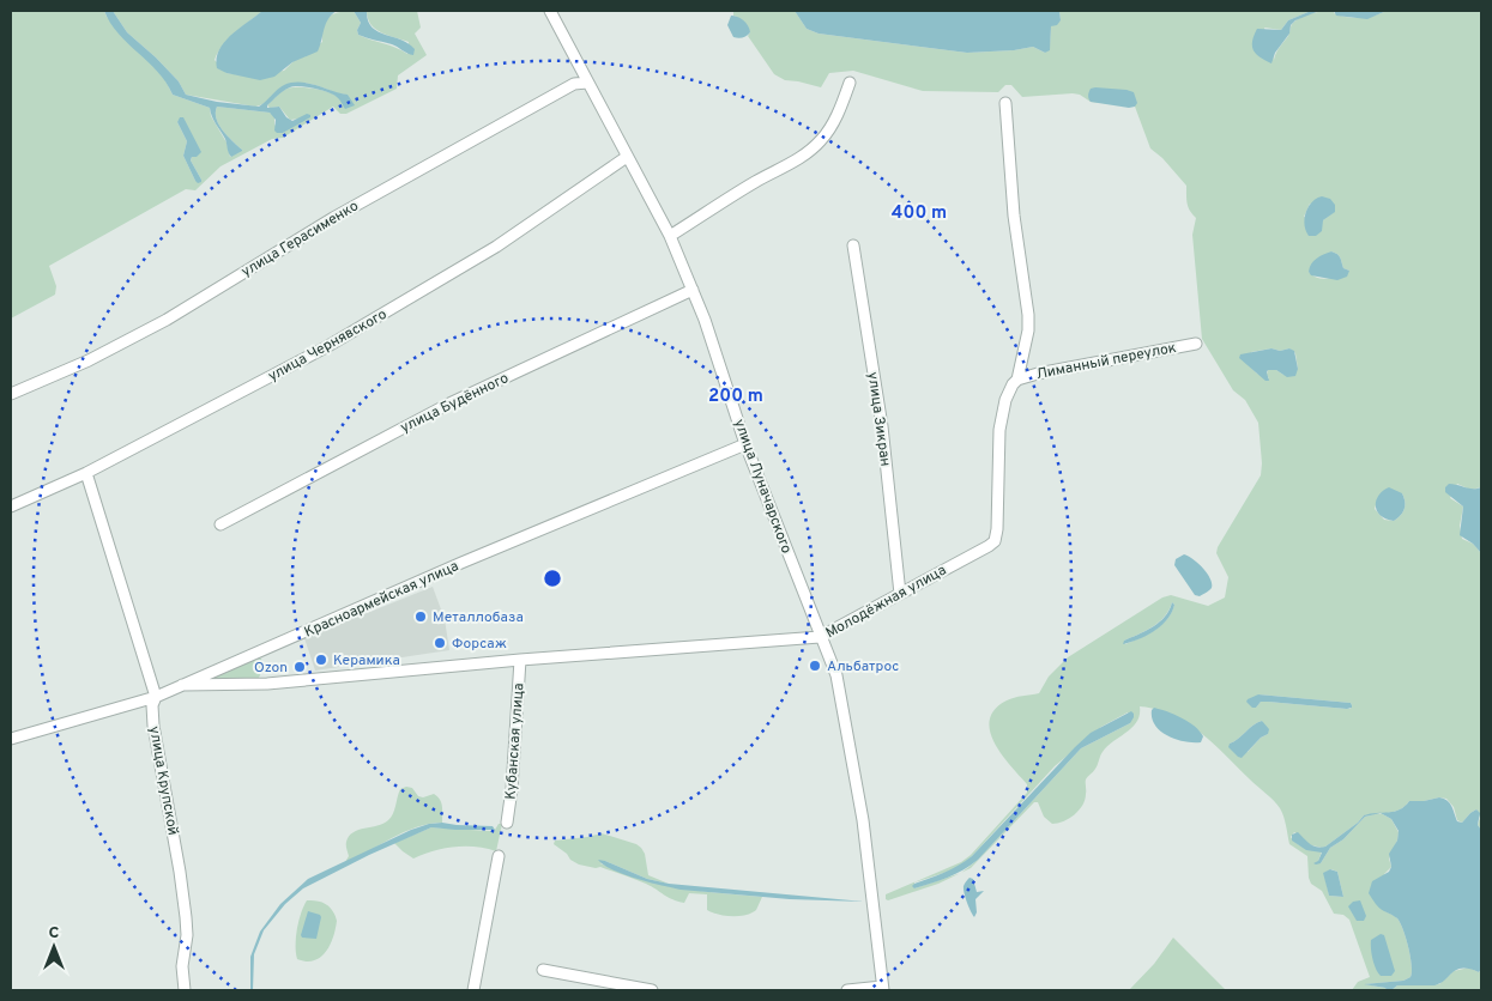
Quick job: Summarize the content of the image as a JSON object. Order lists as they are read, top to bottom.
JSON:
{
  "streets": {
    "street": [
      "улица Герасименко",
      "улица Чернявского",
      "Лиманный переулок",
      "улица Будённого",
      "улица Зикран",
      "улица Луначарского",
      "Красноармейская улица",
      "Молодёжная улица",
      "Кубанская улица",
      "улица Крупской"
    ]
  },
  "crossings": [
    ["улица Герасименко", "улица Луначарского"],
    ["улица Чернявского", "улица Луначарского"],
    ["улица Чернявского", "улица Крупской"],
    ["Лиманный переулок", "Молодёжная улица"],
    ["улица Будённого", "улица Луначарского"],
    ["улица Зикран", "Молодёжная улица"],
    ["улица Луначарского", "Красноармейская улица"],
    ["улица Луначарского", "Молодёжная улица"],
    ["Красноармейская улица", "Молодёжная улица"],
    ["Красноармейская улица", "улица Крупской"],
    ["Молодёжная улица", "Кубанская улица"]
  ],
  "places": [
    "Металлобаза",
    "Форсаж",
    "Керамика",
    "Альбатрос",
    "Ozon"
  ],
  "north": "top",
  "rings": ["400 m", "200 m"]
}
